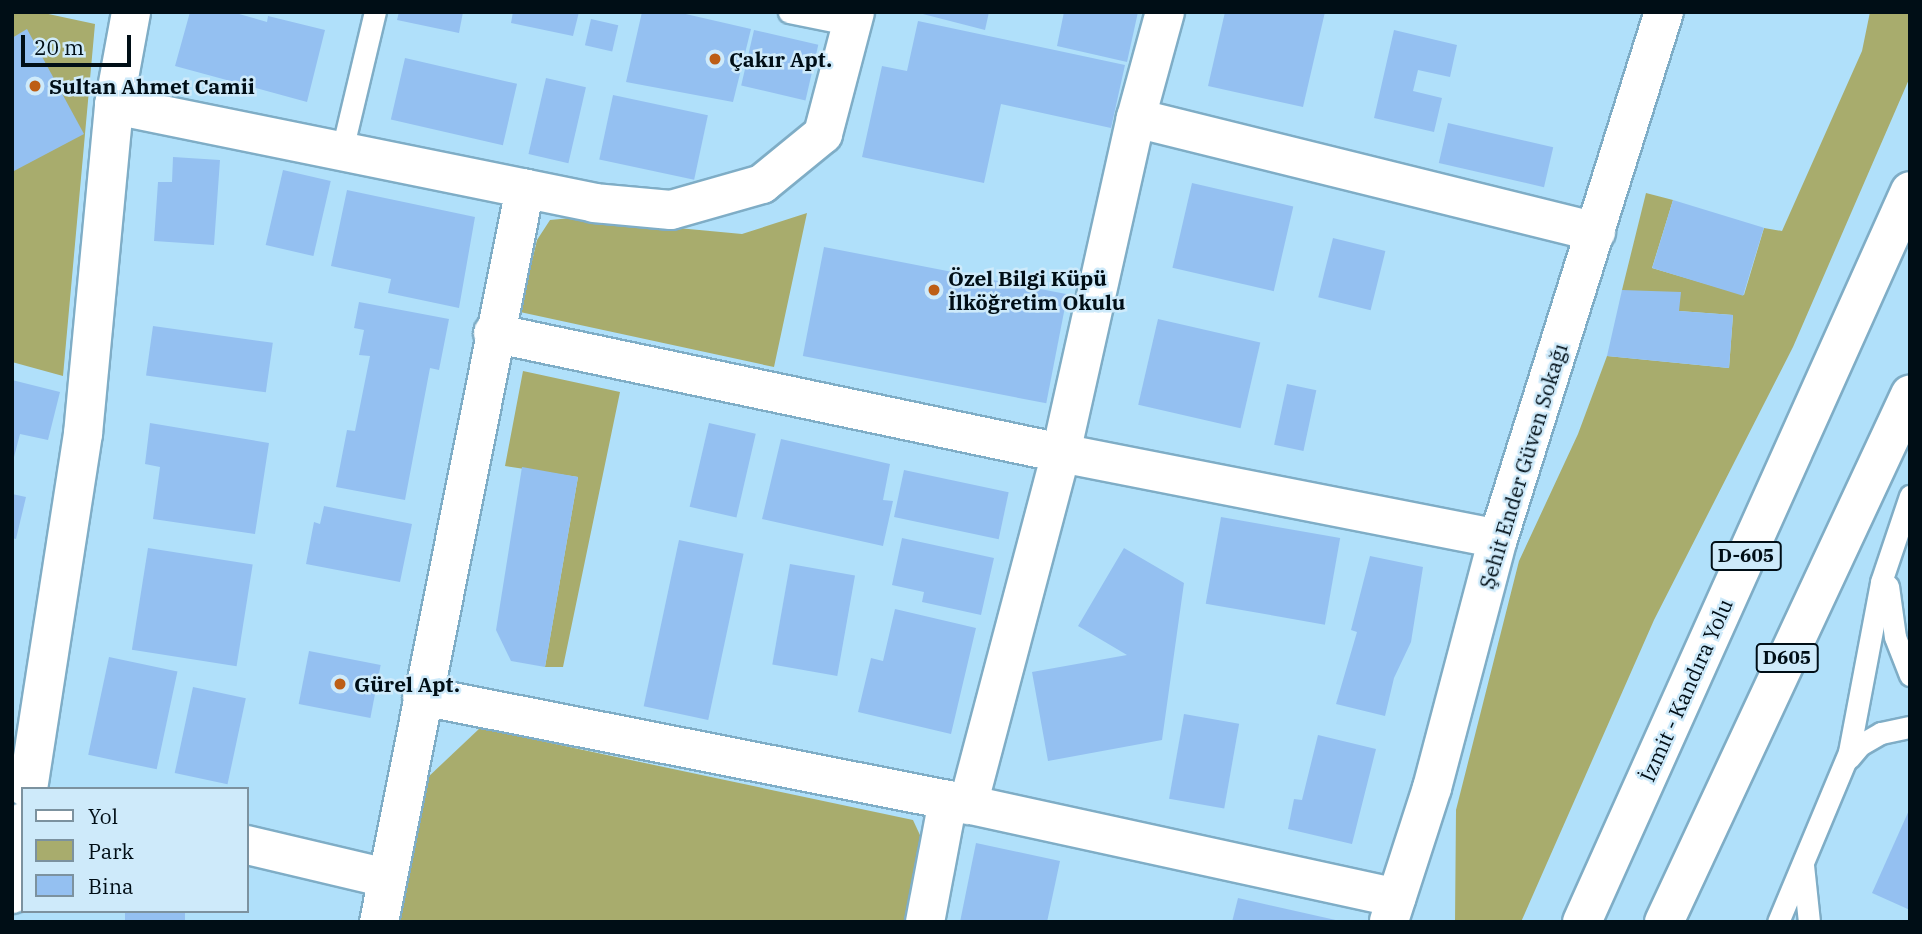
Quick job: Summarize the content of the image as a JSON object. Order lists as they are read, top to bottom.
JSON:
{
  "streets": {
    "main road": [
      "Şehit Ender Güven Sokağı",
      "D-605",
      "D605",
      "İzmit - Kandıra Yolu"
    ]
  },
  "places": [
    "Çakır Apt.",
    "Sultan Ahmet Camii",
    "Özel Bilgi Küpü İlköğretim Okulu",
    "Gürel Apt."
  ],
  "legend": ["Yol", "Park", "Bina"],
  "scale_bar": "20 m"
}
